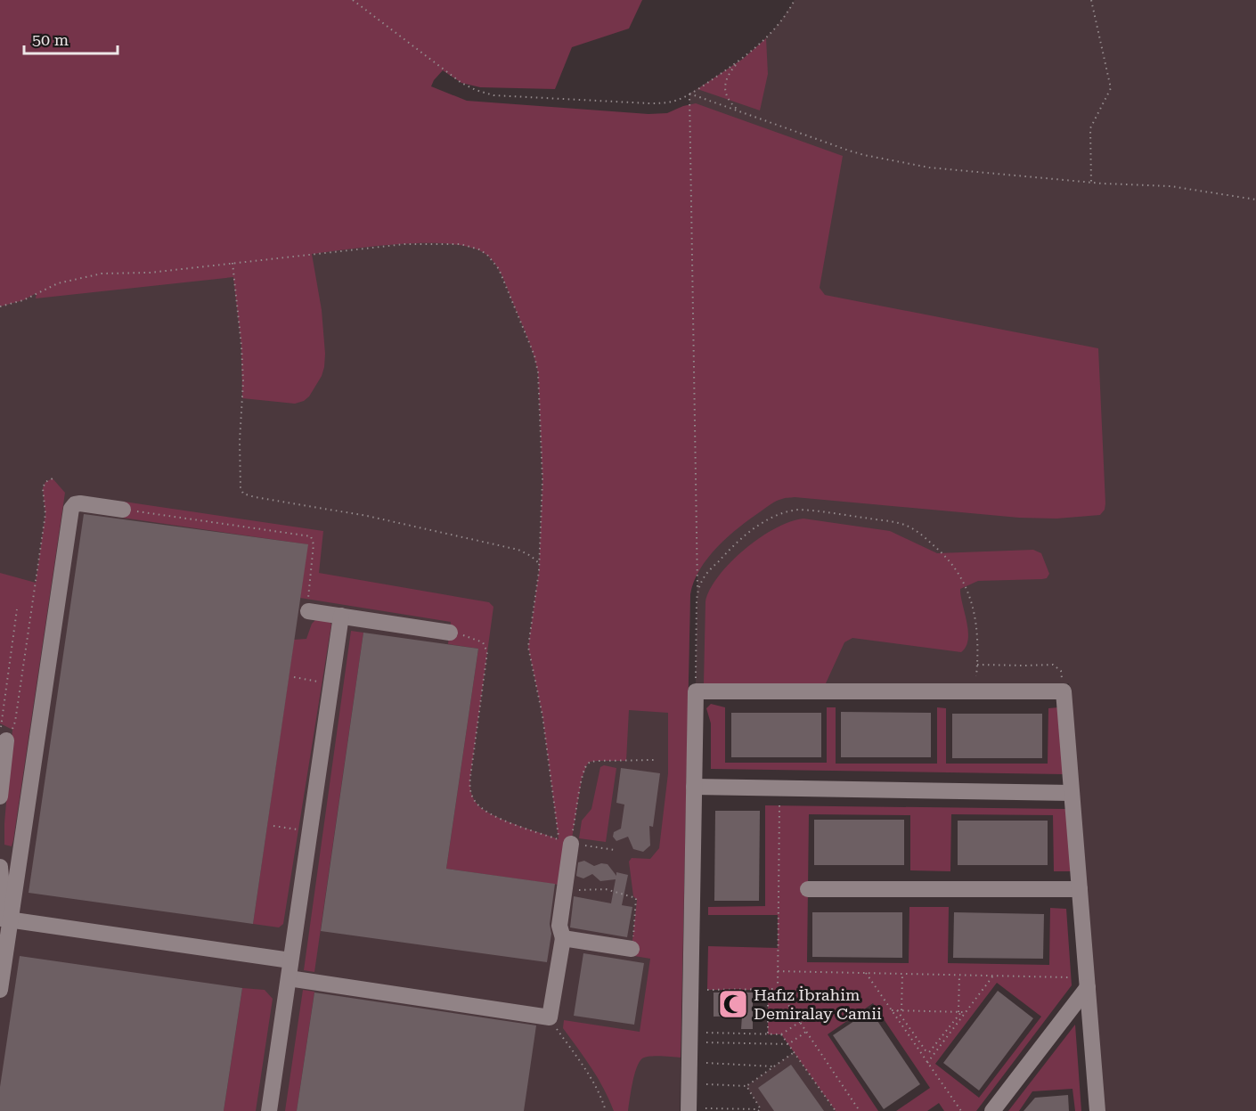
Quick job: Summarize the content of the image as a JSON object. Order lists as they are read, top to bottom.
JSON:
{
  "places": {
    "mosque": ["Hafız İbrahim Demiralay Camii"]
  },
  "scale_bar": "50 m"
}
